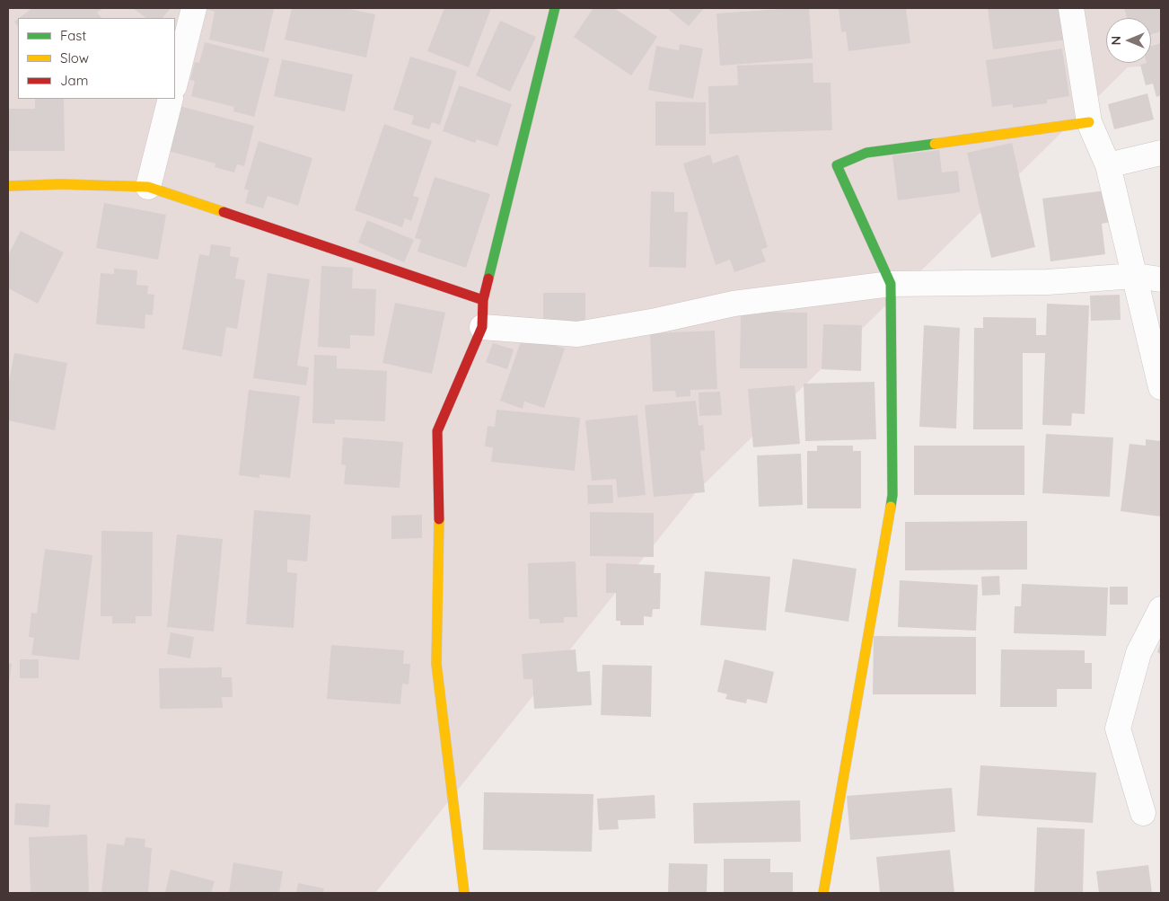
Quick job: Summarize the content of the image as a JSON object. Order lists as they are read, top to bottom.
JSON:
{
  "legend": ["Fast", "Slow", "Jam"],
  "north": "left"
}
